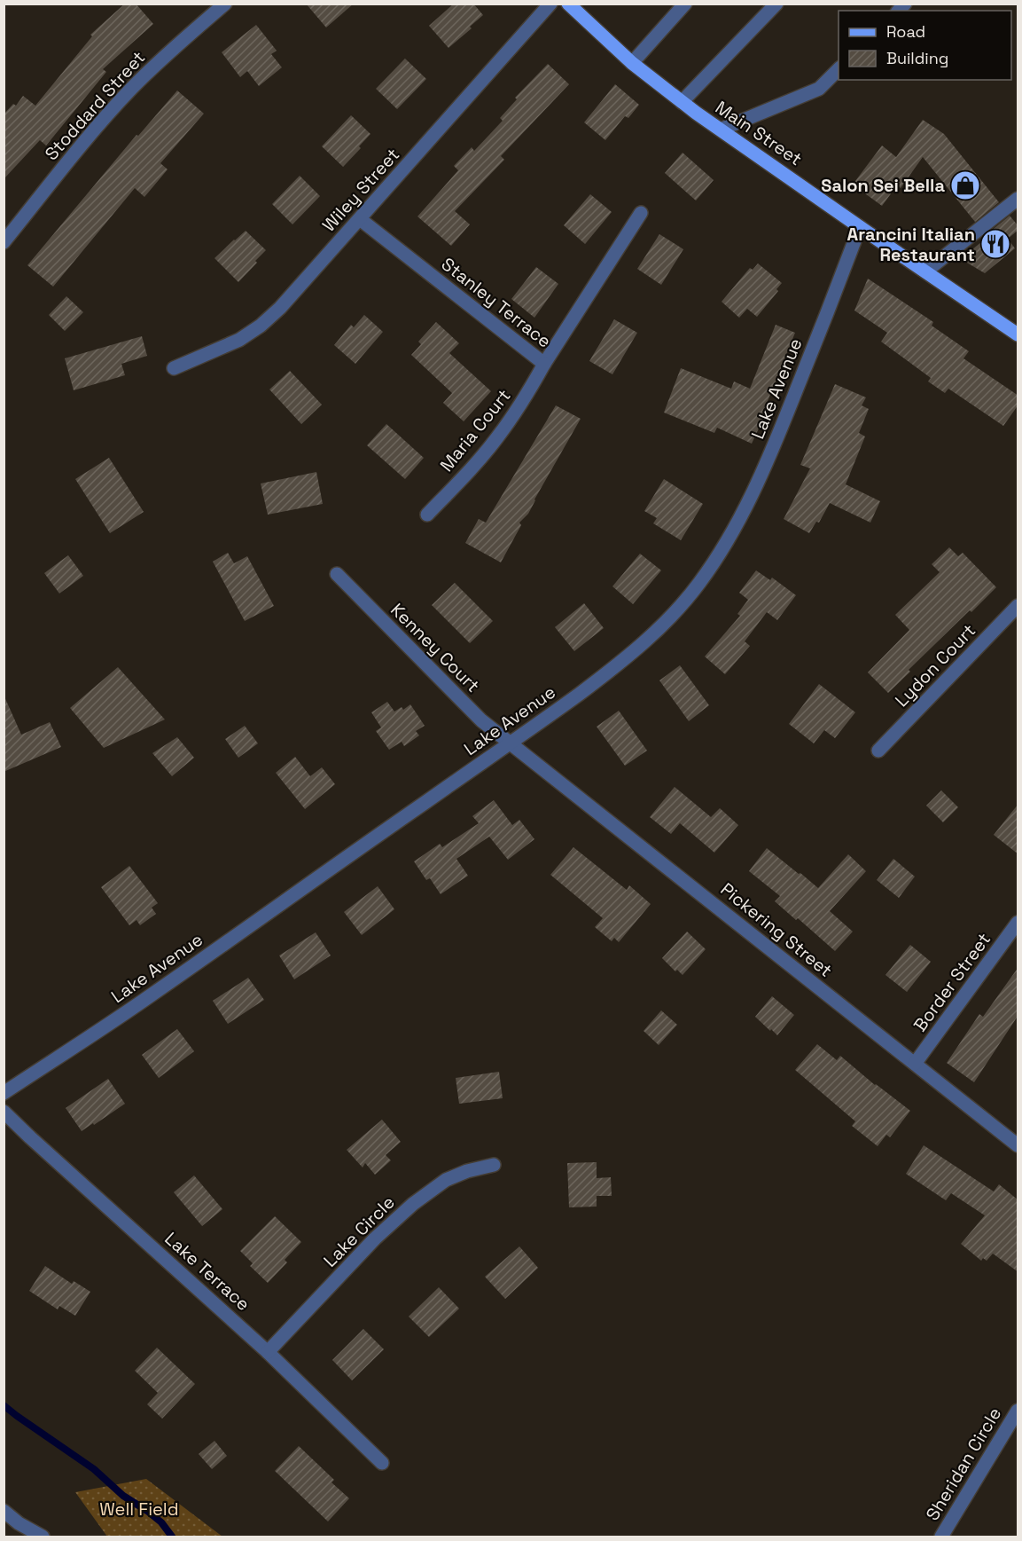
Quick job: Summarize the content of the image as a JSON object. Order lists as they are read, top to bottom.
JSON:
{
  "streets": {
    "main road": ["Main Street"],
    "street": [
      "Stoddard Street",
      "Wiley Street",
      "Stanley Terrace",
      "Lake Avenue",
      "Maria Court",
      "Kenney Court",
      "Lydon Court",
      "Pickering Street",
      "Border Street",
      "Lake Circle",
      "Lake Terrace",
      "Sheridan Circle"
    ]
  },
  "crossings": [
    ["Main Street", "Lake Avenue"],
    ["Wiley Street", "Stanley Terrace"],
    ["Stanley Terrace", "Maria Court"],
    ["Lake Avenue", "Kenney Court"],
    ["Lake Avenue", "Pickering Street"],
    ["Kenney Court", "Pickering Street"],
    ["Pickering Street", "Border Street"],
    ["Lake Circle", "Lake Terrace"]
  ],
  "parks": ["Well Field"],
  "places": {
    "shop": ["Salon Sei Bella"],
    "restaurant": ["Arancini Italian Restaurant"]
  },
  "legend": ["Road", "Building"]
}
